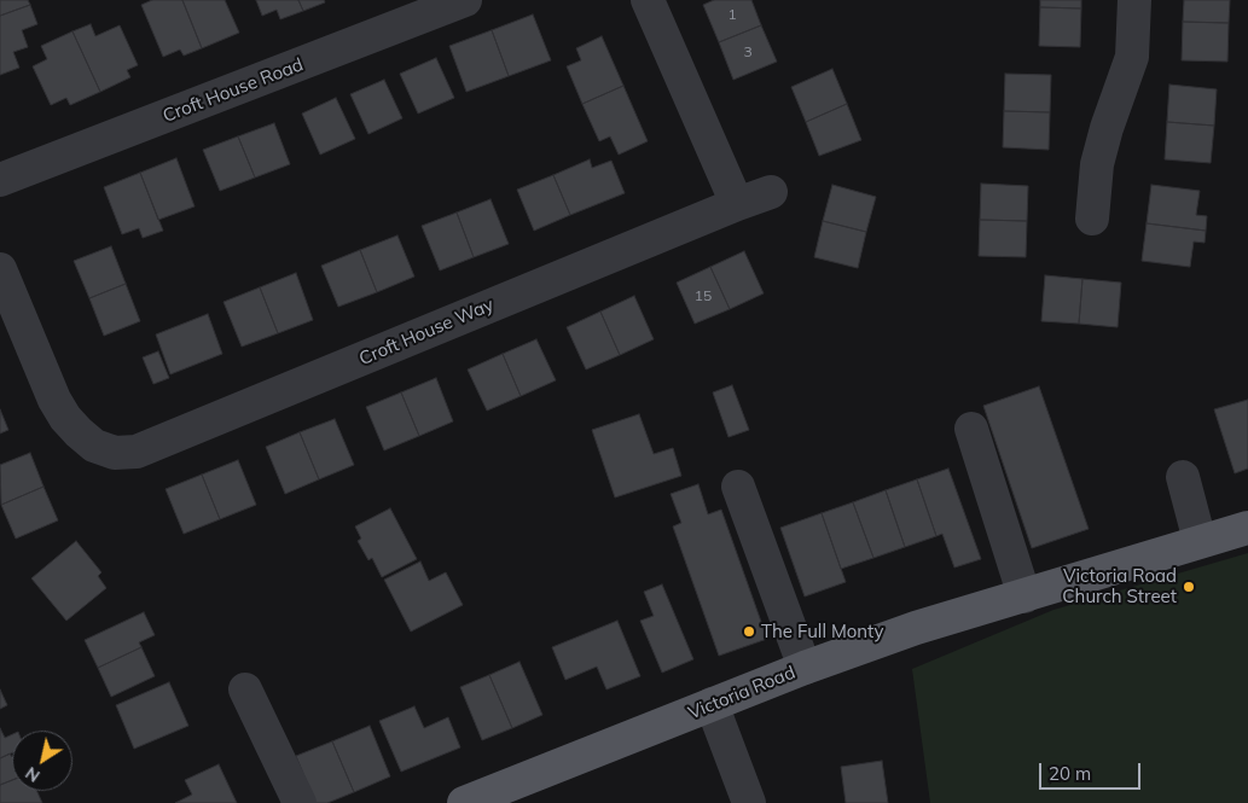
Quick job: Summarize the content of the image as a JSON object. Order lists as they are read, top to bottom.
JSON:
{
  "streets": {
    "main road": ["Victoria Road"],
    "street": ["Croft House Road", "Croft House Way"]
  },
  "places": ["Victoria Road Church Street", "The Full Monty"],
  "house_numbers": ["1", "3", "15"],
  "scale_bar": "20 m",
  "north": "bottom left"
}
